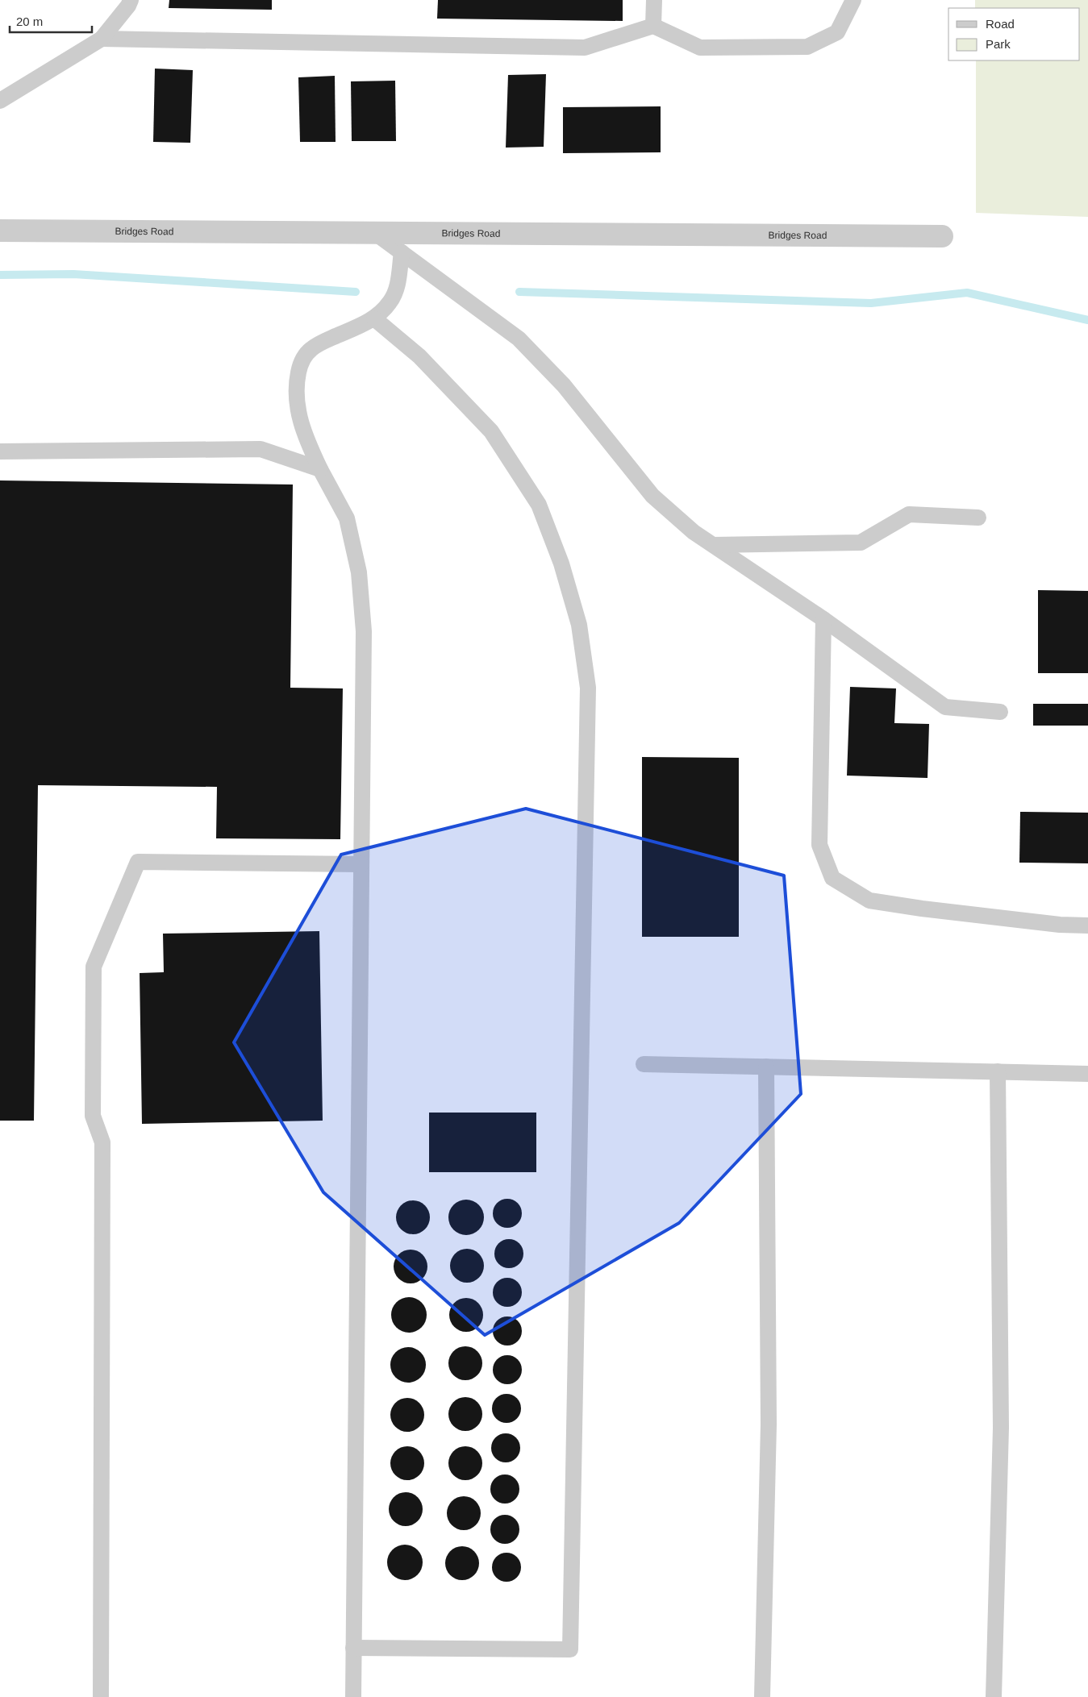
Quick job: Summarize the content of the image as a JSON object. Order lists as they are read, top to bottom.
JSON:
{
  "streets": {
    "street": ["Bridges Road"]
  },
  "legend": ["Road", "Park"],
  "scale_bar": "20 m"
}
